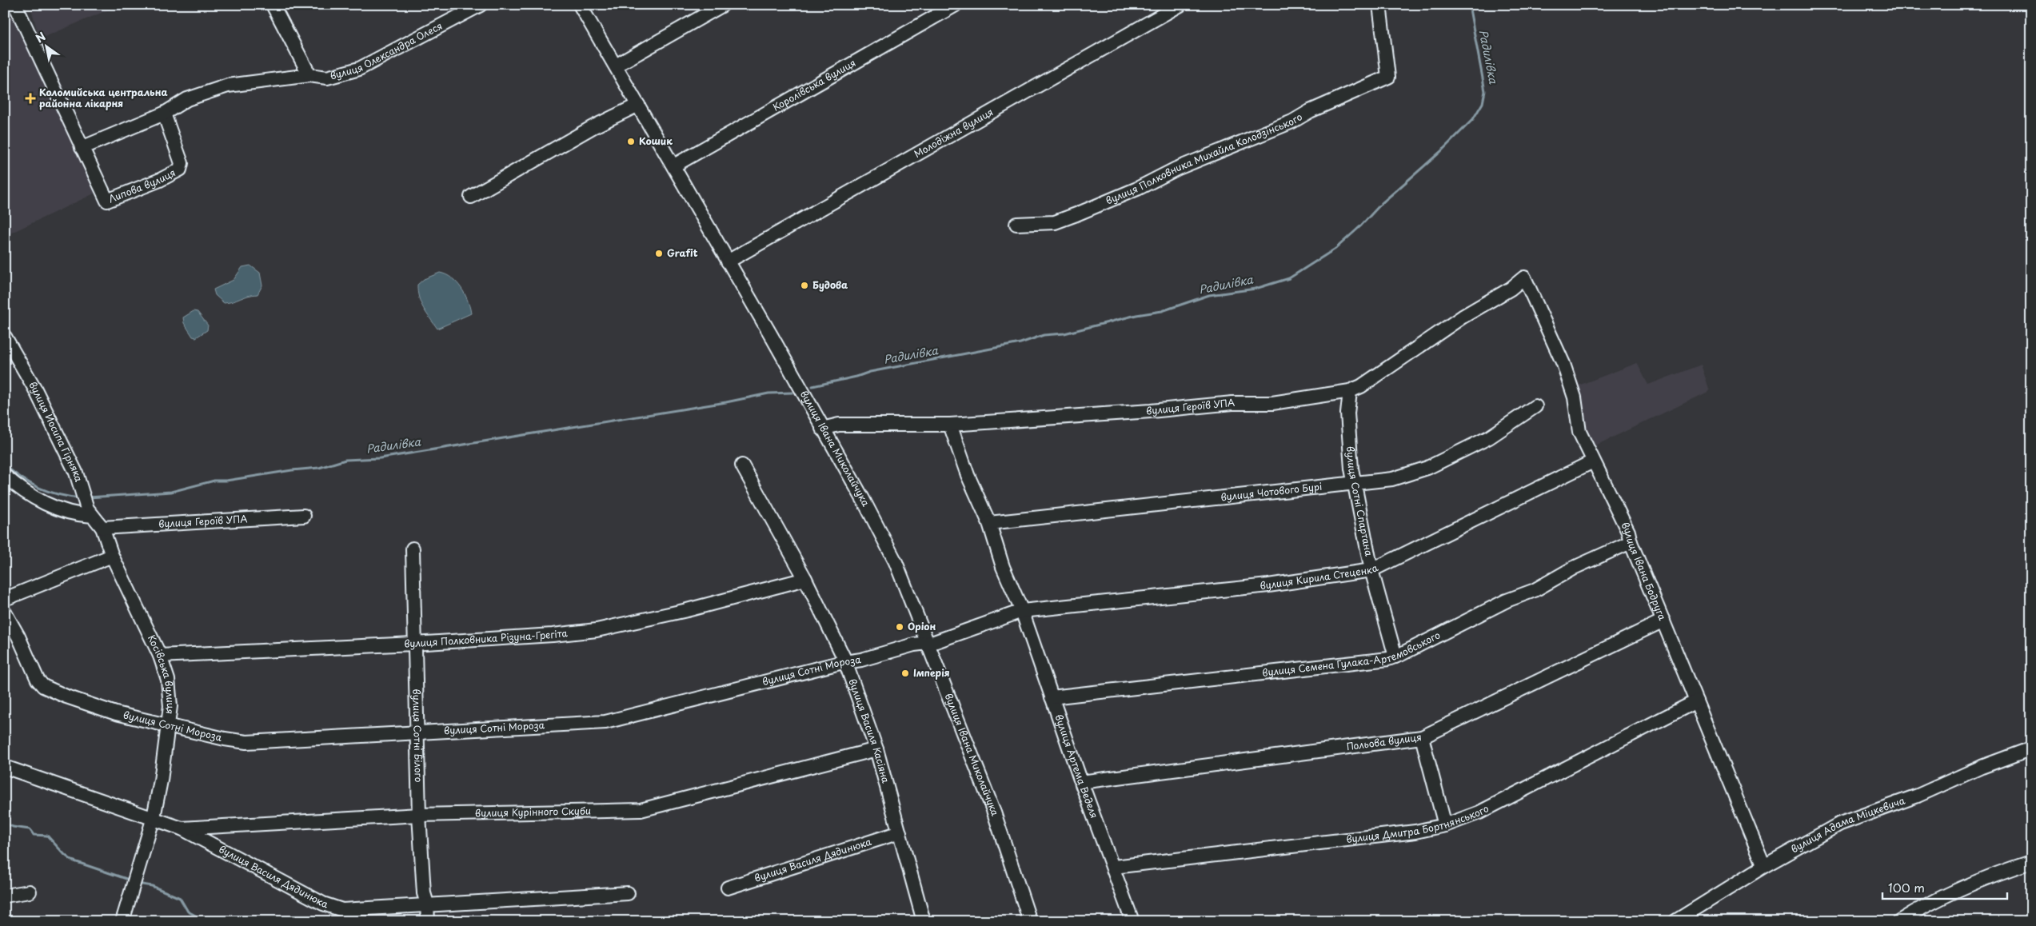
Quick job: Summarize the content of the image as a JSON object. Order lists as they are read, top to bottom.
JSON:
{
  "streets": {
    "street": [
      "вулиця Олександра Олеся",
      "Королівська вулиця",
      "Молодіжна вулиця",
      "вулиця Полковника Михайла Колодзінського",
      "Липова вулиця",
      "вулиця Героїв УПА",
      "вулиця Йосипа Гірняка",
      "вулиця Івана Миколайчука",
      "вулиця Чотового Бурі",
      "вулиця Сотні Спартана",
      "вулиця Івана Бодруга",
      "вулиця Кирила Стеценка",
      "вулиця Полковника Різуна-Грегіта",
      "вулиця Семена Гулака-Артемовського",
      "вулиця Сотні Мороза",
      "Косівська вулиця",
      "вулиця Василя Касіяна",
      "вулиця Сотні Білого",
      "Польова вулиця",
      "вулиця Артема Веделя",
      "вулиця Курінного Скуби",
      "вулиця Дмитра Бортнянського",
      "вулиця Адама Міцкевича",
      "вулиця Василя Дядинюка"
    ]
  },
  "crossings": [
    ["Королівська вулиця", "вулиця Івана Миколайчука"],
    ["Молодіжна вулиця", "вулиця Івана Миколайчука"],
    ["вулиця Героїв УПА", "вулиця Йосипа Гірняка"],
    ["вулиця Героїв УПА", "вулиця Івана Миколайчука"],
    ["вулиця Героїв УПА", "вулиця Сотні Спартана"],
    ["вулиця Героїв УПА", "вулиця Івана Бодруга"],
    ["вулиця Героїв УПА", "Косівська вулиця"],
    ["вулиця Героїв УПА", "вулиця Артема Веделя"],
    ["вулиця Йосипа Гірняка", "Косівська вулиця"],
    ["вулиця Івана Миколайчука", "вулиця Сотні Мороза"],
    ["вулиця Чотового Бурі", "вулиця Сотні Спартана"],
    ["вулиця Чотового Бурі", "вулиця Артема Веделя"],
    ["вулиця Сотні Спартана", "вулиця Кирила Стеценка"],
    ["вулиця Сотні Спартана", "вулиця Семена Гулака-Артемовського"],
    ["вулиця Івана Бодруга", "вулиця Кирила Стеценка"],
    ["вулиця Івана Бодруга", "вулиця Семена Гулака-Артемовського"],
    ["вулиця Івана Бодруга", "Польова вулиця"],
    ["вулиця Івана Бодруга", "вулиця Дмитра Бортнянського"],
    ["вулиця Івана Бодруга", "вулиця Адама Міцкевича"],
    ["вулиця Кирила Стеценка", "вулиця Сотні Мороза"],
    ["вулиця Кирила Стеценка", "вулиця Артема Веделя"],
    ["вулиця Полковника Різуна-Грегіта", "Косівська вулиця"],
    ["вулиця Полковника Різуна-Грегіта", "вулиця Василя Касіяна"],
    ["вулиця Полковника Різуна-Грегіта", "вулиця Сотні Білого"],
    ["вулиця Семена Гулака-Артемовського", "вулиця Артема Веделя"],
    ["вулиця Сотні Мороза", "Косівська вулиця"],
    ["вулиця Сотні Мороза", "вулиця Василя Касіяна"],
    ["вулиця Сотні Мороза", "вулиця Сотні Білого"],
    ["вулиця Сотні Мороза", "вулиця Артема Веделя"],
    ["Косівська вулиця", "вулиця Василя Дядинюка"],
    ["вулиця Василя Касіяна", "вулиця Курінного Скуби"],
    ["вулиця Василя Касіяна", "вулиця Василя Дядинюка"],
    ["вулиця Сотні Білого", "вулиця Курінного Скуби"],
    ["вулиця Сотні Білого", "вулиця Василя Дядинюка"],
    ["Польова вулиця", "вулиця Артема Веделя"],
    ["вулиця Артема Веделя", "вулиця Дмитра Бортнянського"],
    ["вулиця Курінного Скуби", "вулиця Василя Дядинюка"]
  ],
  "water": ["Радилівка"],
  "places": {
    "health": ["Коломийська центральна районна лікарня"],
    "other": [
      "Кошик",
      "Grafit",
      "Будова",
      "Оріон",
      "Імперія"
    ]
  },
  "scale_bar": "100 m",
  "north": "top left"
}
